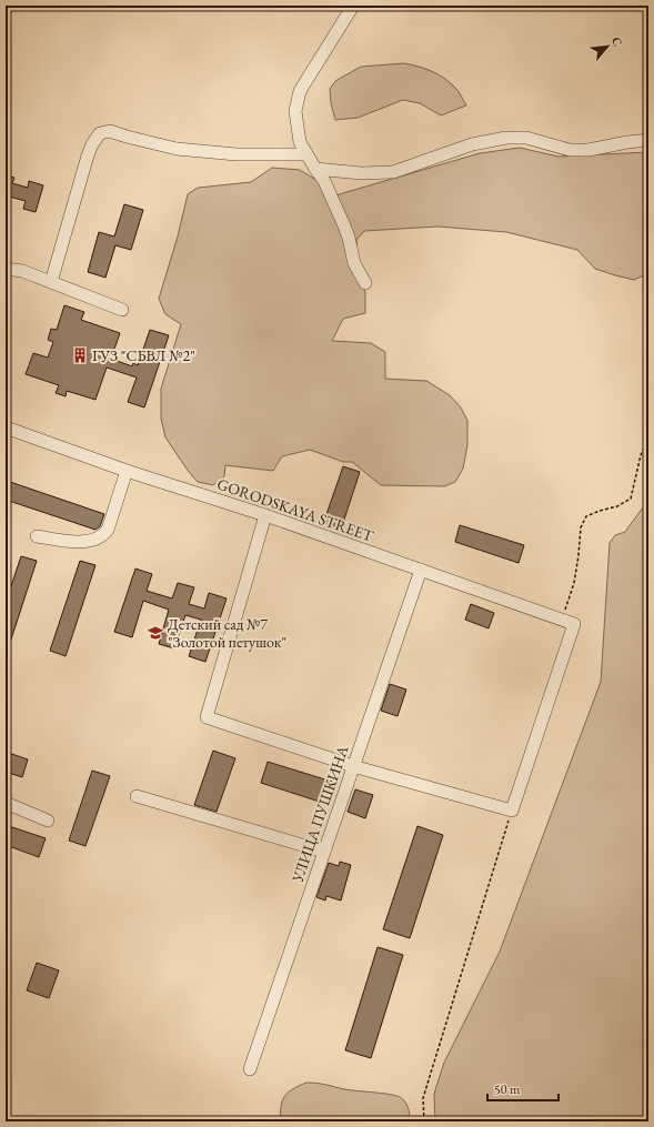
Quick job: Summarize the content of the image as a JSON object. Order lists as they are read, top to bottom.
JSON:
{
  "streets": {
    "street": ["GORODSKAYA STREET", "УЛИЦА ПУШКИНА"]
  },
  "crossings": [
    ["GORODSKAYA STREET", "УЛИЦА ПУШКИНА"]
  ],
  "places": {
    "building": ["ГУЗ \"СБВЛ №2\""],
    "school or university": ["Детский сад №7 \"Золотой петушок\""]
  },
  "scale_bar": "50 m",
  "north": "top right"
}
